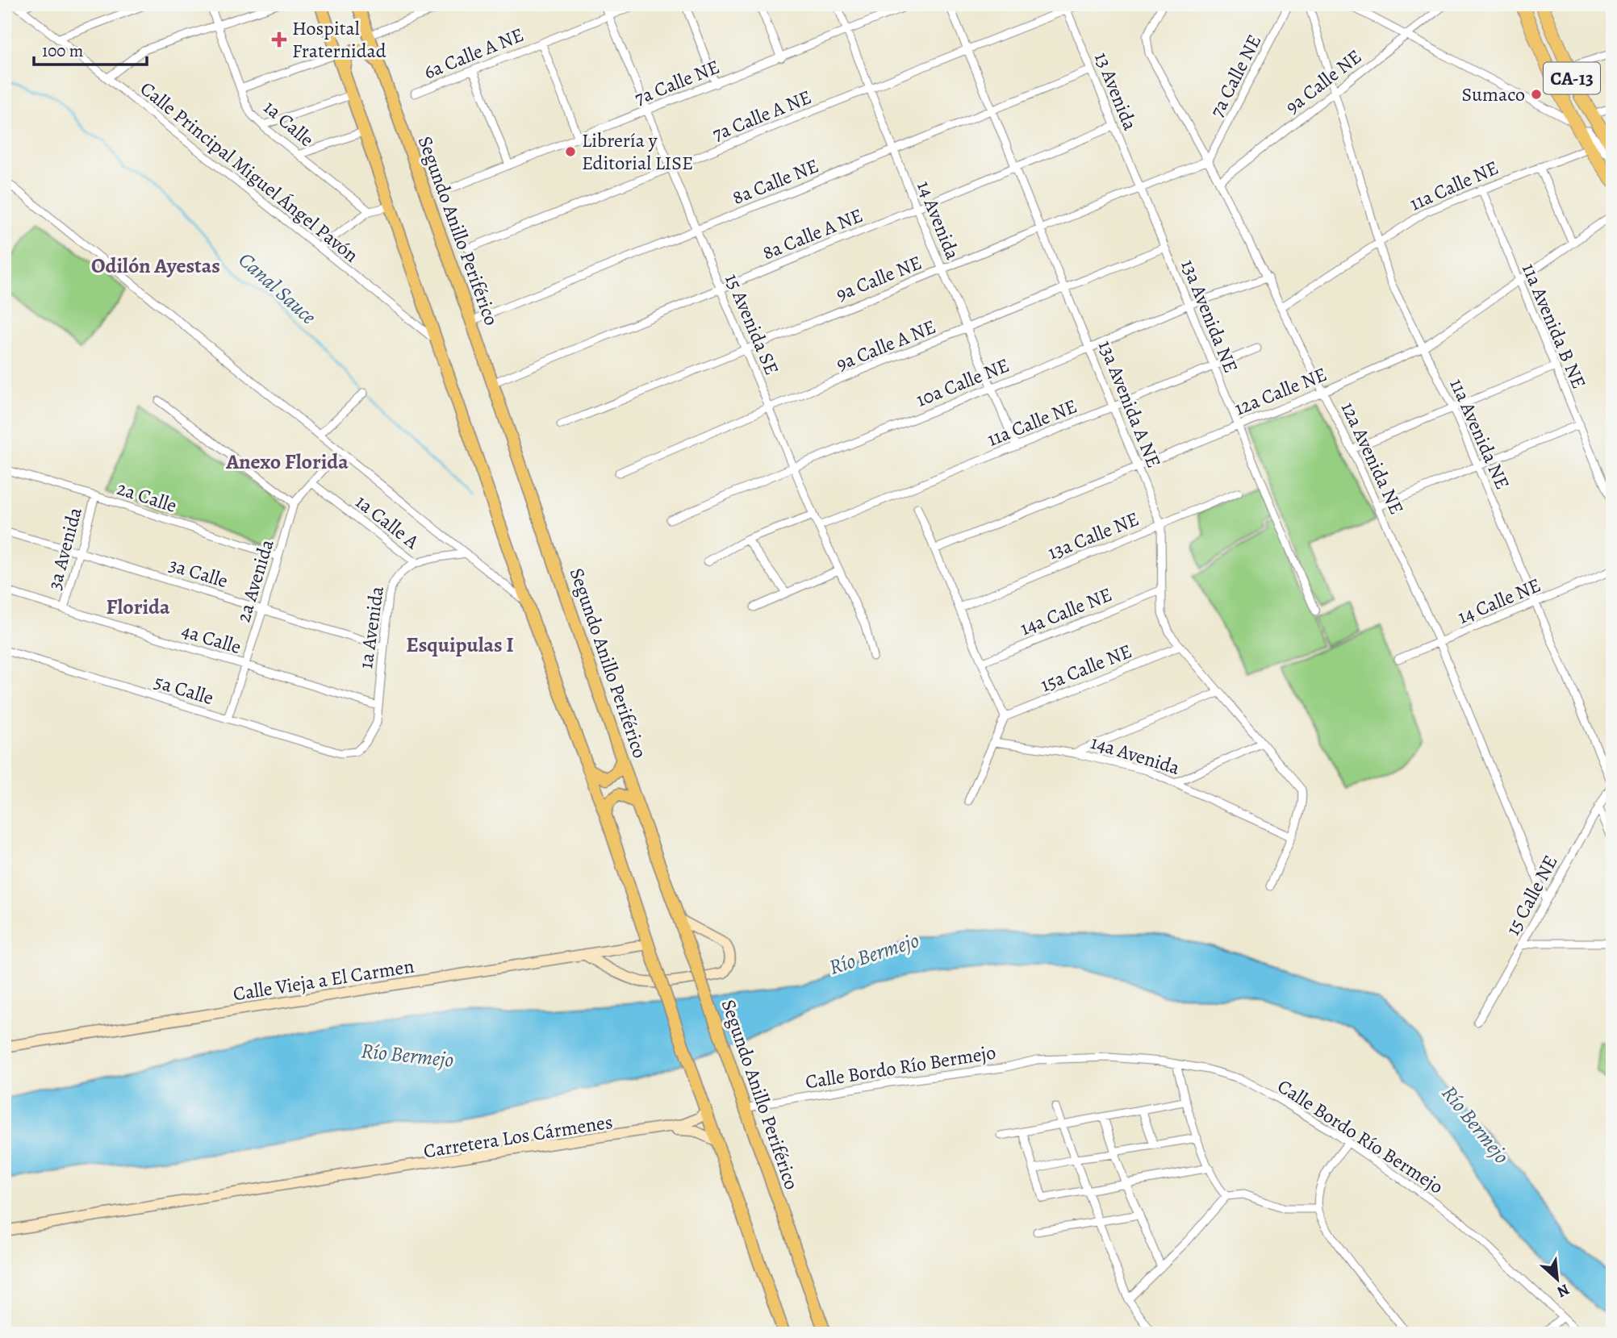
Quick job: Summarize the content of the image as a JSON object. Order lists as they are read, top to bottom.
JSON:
{
  "streets": {
    "highway": ["CA-13"],
    "main road": ["Segundo Anillo Periférico", "Calle Vieja a El Carmen", "Carretera Los Cármenes"],
    "street": [
      "6a Calle A NE",
      "7a Calle NE",
      "9a Calle NE",
      "13 Avenida",
      "7a Calle A NE",
      "1a Calle",
      "Calle Principal Miguel Ángel Pavón",
      "8a Calle NE",
      "11a Calle NE",
      "14 Avenida",
      "8a Calle A NE",
      "13a Avenida NE",
      "15 Avenida SE",
      "11a Avenida B NE",
      "9a Calle A NE",
      "10a Calle NE",
      "12a Calle NE",
      "13a Avenida A NE",
      "11a Avenida NE",
      "12a Avenida NE",
      "2a Calle",
      "1a Calle A",
      "13a Calle NE",
      "3a Avenida",
      "3a Calle",
      "2a Avenida",
      "14 Calle NE",
      "14a Calle NE",
      "1a Avenida",
      "4a Calle",
      "15a Calle NE",
      "5a Calle",
      "14a Avenida",
      "15 Calle NE",
      "Calle Bordo Río Bermejo"
    ]
  },
  "crossings": [
    ["6a Calle A NE", "15 Avenida SE"],
    ["7a Calle NE", "9a Calle NE"],
    ["7a Calle NE", "14 Avenida"],
    ["7a Calle NE", "15 Avenida SE"],
    ["7a Calle NE", "12a Avenida NE"],
    ["CA-13", "11a Calle NE"],
    ["9a Calle NE", "13 Avenida"],
    ["9a Calle NE", "14 Avenida"],
    ["9a Calle NE", "13a Avenida NE"],
    ["9a Calle NE", "15 Avenida SE"],
    ["9a Calle NE", "13a Avenida A NE"],
    ["9a Calle NE", "11a Avenida NE"],
    ["9a Calle NE", "12a Avenida NE"],
    ["13 Avenida", "7a Calle A NE"],
    ["13 Avenida", "8a Calle NE"],
    ["13 Avenida", "8a Calle A NE"],
    ["13 Avenida", "13a Avenida NE"],
    ["7a Calle A NE", "14 Avenida"],
    ["7a Calle A NE", "15 Avenida SE"],
    ["7a Calle A NE", "13a Avenida A NE"],
    ["8a Calle NE", "14 Avenida"],
    ["8a Calle NE", "Segundo Anillo Periférico"],
    ["8a Calle NE", "15 Avenida SE"],
    ["8a Calle NE", "13a Avenida A NE"],
    ["11a Calle NE", "14 Avenida"],
    ["11a Calle NE", "13a Avenida NE"],
    ["11a Calle NE", "15 Avenida SE"],
    ["11a Calle NE", "11a Avenida B NE"],
    ["11a Calle NE", "13a Avenida A NE"],
    ["11a Calle NE", "11a Avenida NE"],
    ["11a Calle NE", "12a Avenida NE"],
    ["14 Avenida", "8a Calle A NE"],
    ["14 Avenida", "9a Calle A NE"],
    ["14 Avenida", "10a Calle NE"],
    ["Segundo Anillo Periférico", "8a Calle A NE"],
    ["Segundo Anillo Periférico", "Calle Bordo Río Bermejo"],
    ["8a Calle A NE", "15 Avenida SE"],
    ["8a Calle A NE", "13a Avenida A NE"],
    ["13a Avenida NE", "9a Calle A NE"],
    ["13a Avenida NE", "10a Calle NE"],
    ["13a Avenida NE", "12a Calle NE"],
    ["15 Avenida SE", "9a Calle A NE"],
    ["15 Avenida SE", "10a Calle NE"],
    ["11a Avenida B NE", "12a Calle NE"],
    ["9a Calle A NE", "13a Avenida A NE"],
    ["10a Calle NE", "13a Avenida A NE"],
    ["10a Calle NE", "12a Avenida NE"],
    ["12a Calle NE", "13a Avenida A NE"],
    ["12a Calle NE", "11a Avenida NE"],
    ["12a Calle NE", "12a Avenida NE"],
    ["13a Avenida A NE", "13a Calle NE"],
    ["13a Avenida A NE", "14a Calle NE"],
    ["13a Avenida A NE", "15a Calle NE"],
    ["13a Avenida A NE", "14a Avenida"],
    ["11a Avenida NE", "14 Calle NE"],
    ["11a Avenida NE", "15 Calle NE"],
    ["12a Avenida NE", "14 Calle NE"],
    ["12a Avenida NE", "15 Calle NE"],
    ["2a Calle", "3a Avenida"],
    ["2a Calle", "2a Avenida"],
    ["1a Calle A", "2a Avenida"],
    ["1a Calle A", "1a Avenida"],
    ["3a Avenida", "3a Calle"],
    ["3a Avenida", "4a Calle"],
    ["3a Calle", "2a Avenida"],
    ["3a Calle", "1a Avenida"],
    ["2a Avenida", "4a Calle"],
    ["2a Avenida", "5a Calle"],
    ["1a Avenida", "4a Calle"],
    ["1a Avenida", "5a Calle"]
  ],
  "districts": [
    "Odilón Ayestas",
    "Anexo Florida",
    "Florida",
    "Esquipulas I"
  ],
  "water": ["Canal Sauce", "Río Bermejo"],
  "places": {
    "health": ["Hospital Fraternidad"],
    "other": ["Sumaco", "Librería y Editorial LISE"]
  },
  "scale_bar": "100 m",
  "north": "bottom right"
}
